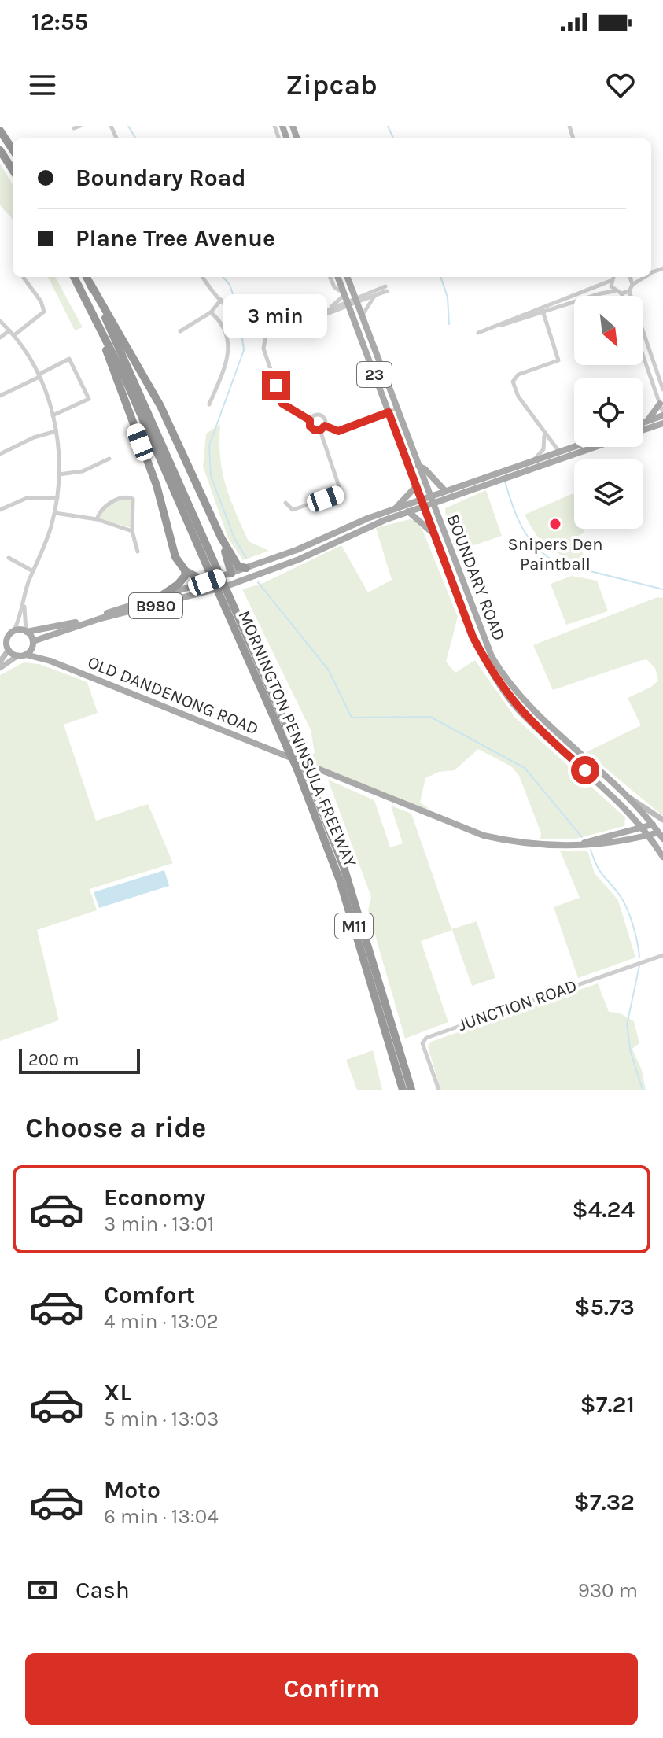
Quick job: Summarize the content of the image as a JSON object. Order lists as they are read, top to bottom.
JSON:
{
  "streets": {
    "highway": ["MORNINGTON PENINSULA FREEWAY", "M11"],
    "main road": [
      "23",
      "BOUNDARY ROAD",
      "B980",
      "OLD DANDENONG ROAD"
    ],
    "street": ["JUNCTION ROAD"]
  },
  "crossings": [
    ["BOUNDARY ROAD", "B980"],
    ["BOUNDARY ROAD", "OLD DANDENONG ROAD"],
    ["B980", "OLD DANDENONG ROAD"],
    ["B980", "MORNINGTON PENINSULA FREEWAY"]
  ],
  "places": ["Snipers Den Paintball"],
  "scale_bar": "200 m",
  "north": "bottom right",
  "page": {
    "status": "12:55",
    "header": "Zipcab",
    "banner": ["Boundary Road", "Plane Tree Avenue"],
    "bubble": "3 min",
    "scale": "200 m",
    "heading": "Choose a ride",
    "list": [
      {
        "name": "Economy",
        "note": "3 min · 13:01",
        "value": "$4.24"
      },
      {
        "name": "Comfort",
        "note": "4 min · 13:02",
        "value": "$5.73"
      },
      {
        "name": "XL",
        "note": "5 min · 13:03",
        "value": "$7.21"
      },
      {
        "name": "Moto",
        "note": "6 min · 13:04",
        "value": "$7.32"
      }
    ],
    "pay": ["Cash", "930 m"],
    "buttons": "Confirm"
  }
}
